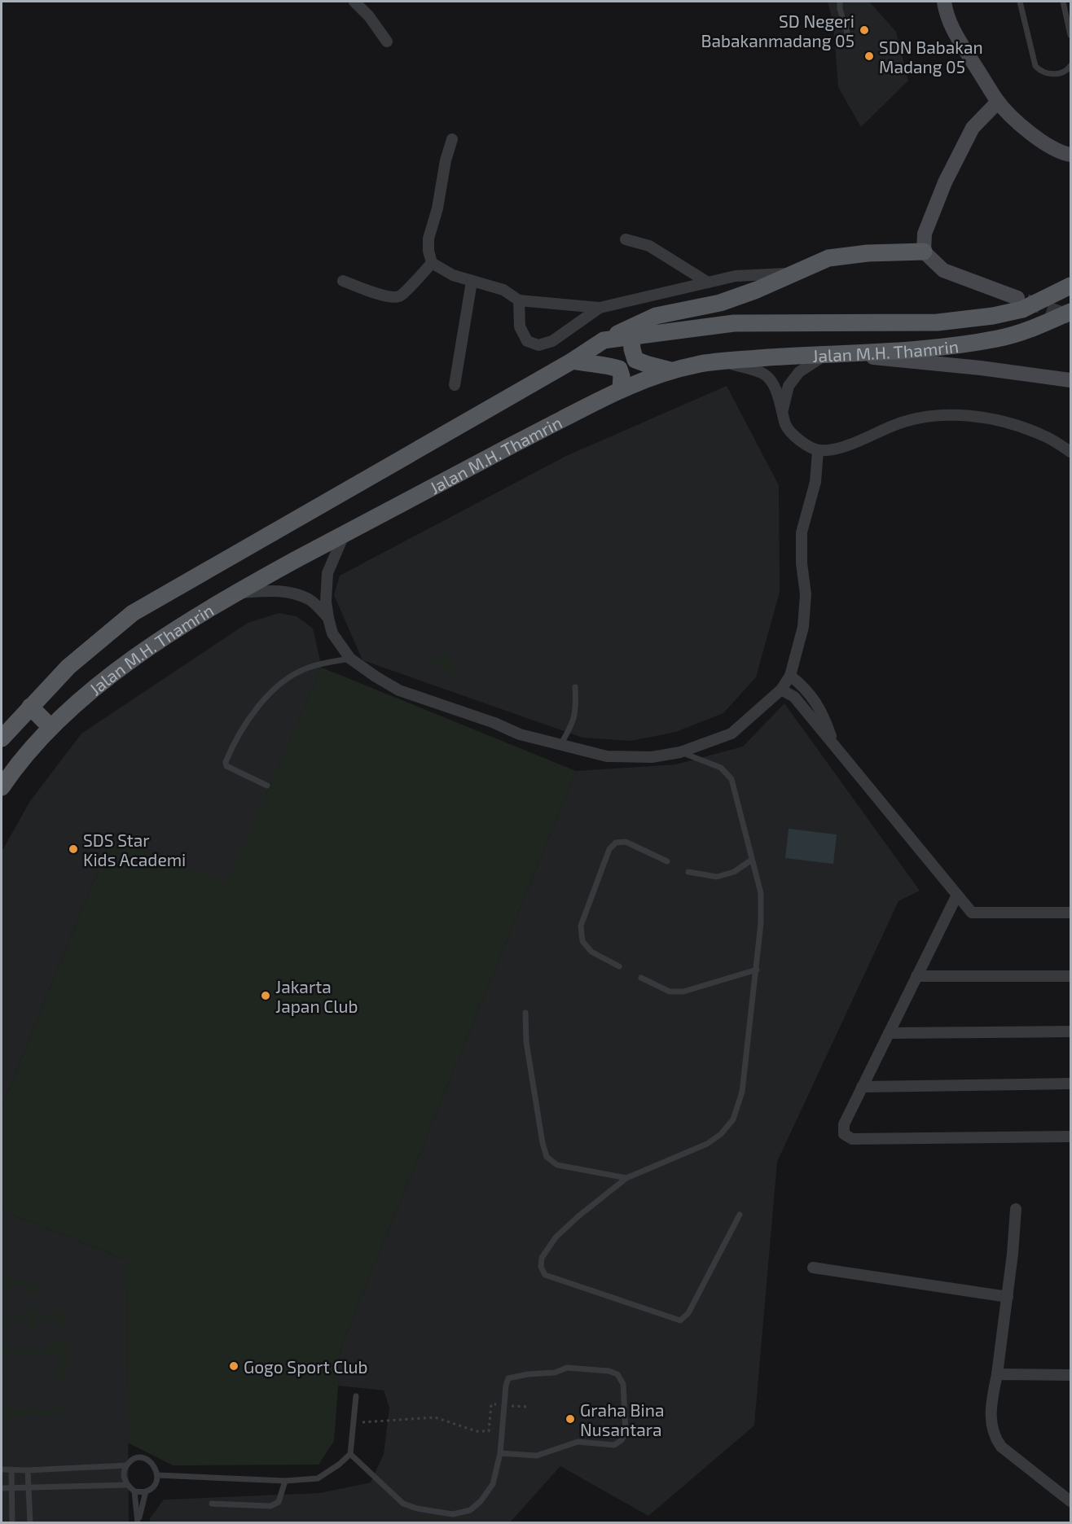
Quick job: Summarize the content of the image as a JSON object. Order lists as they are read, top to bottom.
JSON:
{
  "streets": {
    "main road": ["Jalan M.H. Thamrin"]
  },
  "places": [
    "SD Negeri Babakanmadang 05",
    "SDN Babakan Madang 05",
    "SDS Star Kids Academi",
    "Jakarta Japan Club",
    "Gogo Sport Club",
    "Graha Bina Nusantara"
  ]
}
